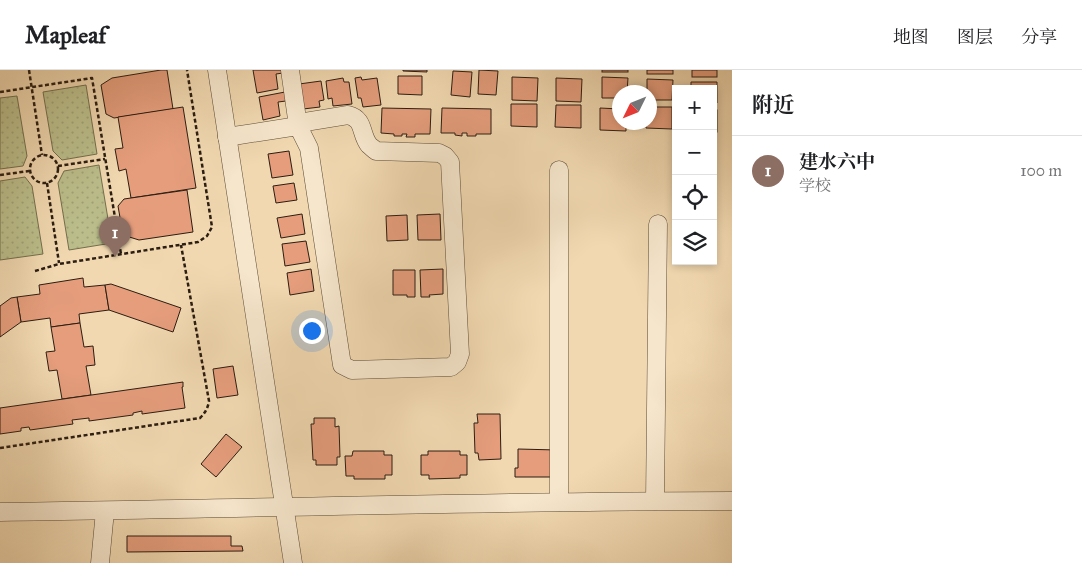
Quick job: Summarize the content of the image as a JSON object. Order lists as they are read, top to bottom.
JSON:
{
  "north": "bottom left",
  "page": {
    "header": "Mapleaf",
    "nav": ["地图", "图层", "分享"],
    "heading": "附近",
    "map_buttons": ["+", "−"],
    "list": [
      {
        "mark": "1",
        "name": "建水六中",
        "note": "学校",
        "value": "100 m"
      }
    ],
    "pins": "1"
  }
}
